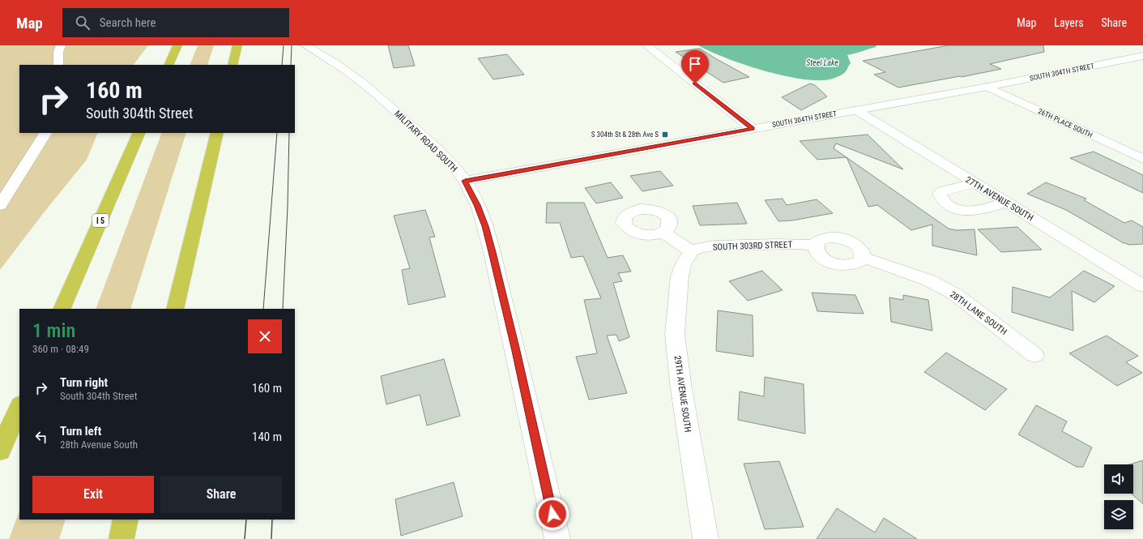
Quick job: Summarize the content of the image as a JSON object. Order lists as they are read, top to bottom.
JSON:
{
  "streets": {
    "highway": ["I 5"],
    "street": [
      "SOUTH 304TH STREET",
      "26TH PLACE SOUTH",
      "MILITARY ROAD SOUTH",
      "27TH AVENUE SOUTH",
      "SOUTH 303RD STREET",
      "28TH LANE SOUTH",
      "29TH AVENUE SOUTH"
    ]
  },
  "crossings": [
    ["SOUTH 304TH STREET", "26TH PLACE SOUTH"],
    ["SOUTH 304TH STREET", "MILITARY ROAD SOUTH"],
    ["SOUTH 304TH STREET", "27TH AVENUE SOUTH"],
    ["SOUTH 303RD STREET", "29TH AVENUE SOUTH"]
  ],
  "water": ["Steel Lake"],
  "places": {
    "transit": ["S 304th St & 28th Ave S"]
  },
  "page": {
    "header": "Map",
    "search": "Search here",
    "nav": ["Map", "Layers", "Share"],
    "turn": ["160 m", "South 304th Street"],
    "heading": ["1 min", "360 m · 08:49"],
    "list": [
      {
        "name": "Turn right",
        "note": "South 304th Street",
        "value": "160 m"
      },
      {
        "name": "Turn left",
        "note": "28th Avenue South",
        "value": "140 m"
      }
    ],
    "buttons": ["Exit", "Share"]
  }
}
